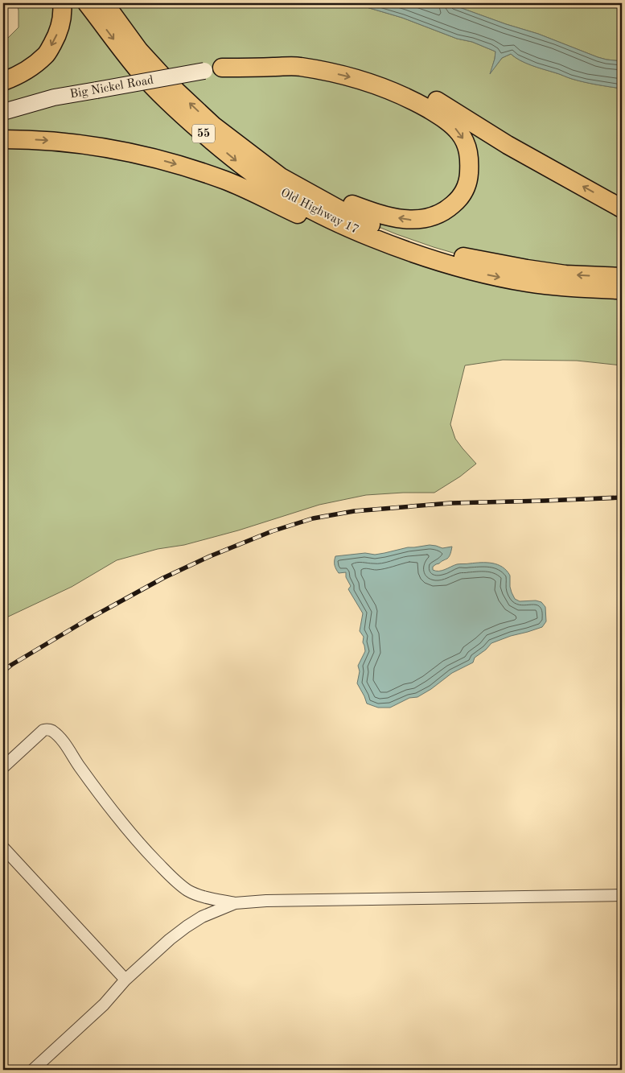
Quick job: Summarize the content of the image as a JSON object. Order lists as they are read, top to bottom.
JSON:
{
  "streets": {
    "main road": ["Big Nickel Road", "55", "Old Highway 17"]
  }
}
